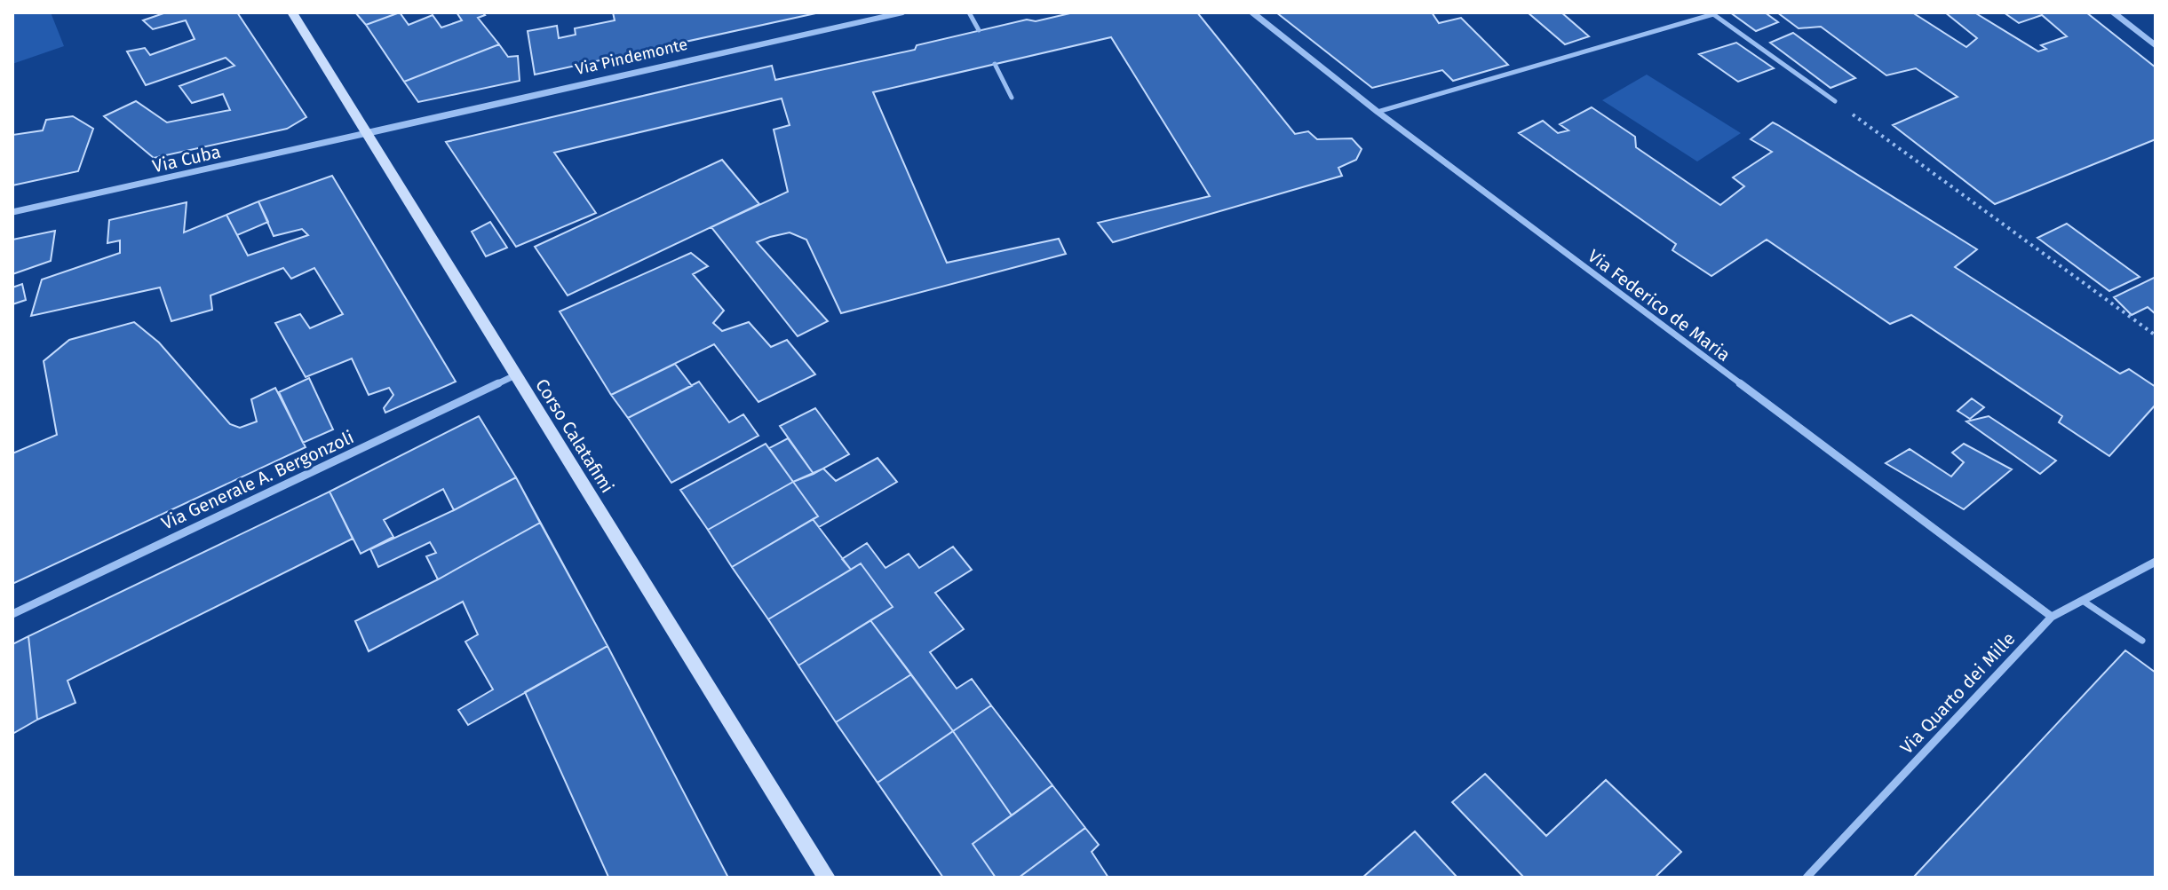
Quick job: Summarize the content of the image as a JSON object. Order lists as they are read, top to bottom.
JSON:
{
  "streets": {
    "main road": ["Corso Calatafimi"],
    "street": [
      "Via Pindemonte",
      "Via Cuba",
      "Via Federico de Maria",
      "Via Generale A. Bergonzoli",
      "Via Quarto dei Mille"
    ]
  },
  "crossings": [
    ["Via Pindemonte", "Via Cuba"],
    ["Via Pindemonte", "Corso Calatafimi"],
    ["Via Cuba", "Corso Calatafimi"],
    ["Via Federico de Maria", "Via Quarto dei Mille"],
    ["Corso Calatafimi", "Via Generale A. Bergonzoli"]
  ]
}
